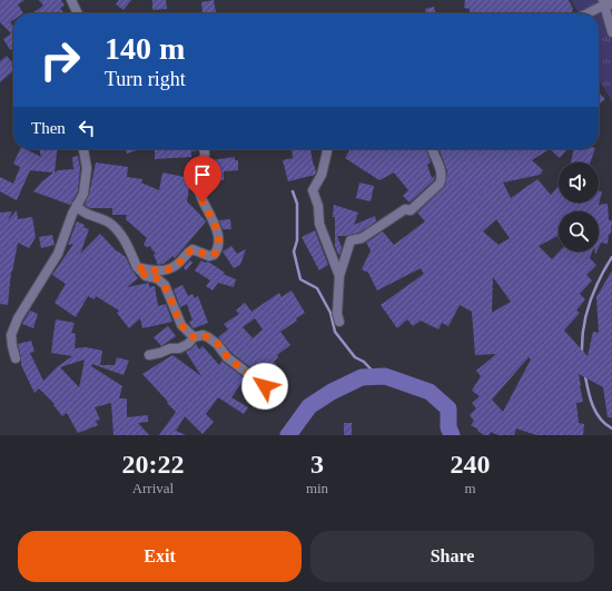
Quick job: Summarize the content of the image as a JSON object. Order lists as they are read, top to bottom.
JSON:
{
  "page": {
    "turn": ["140 m", "Turn right"],
    "then": "Then",
    "eta": [
      "20:22",
      "Arrival",
      "3",
      "min",
      "240",
      "m"
    ],
    "buttons": ["Exit", "Share"]
  }
}
